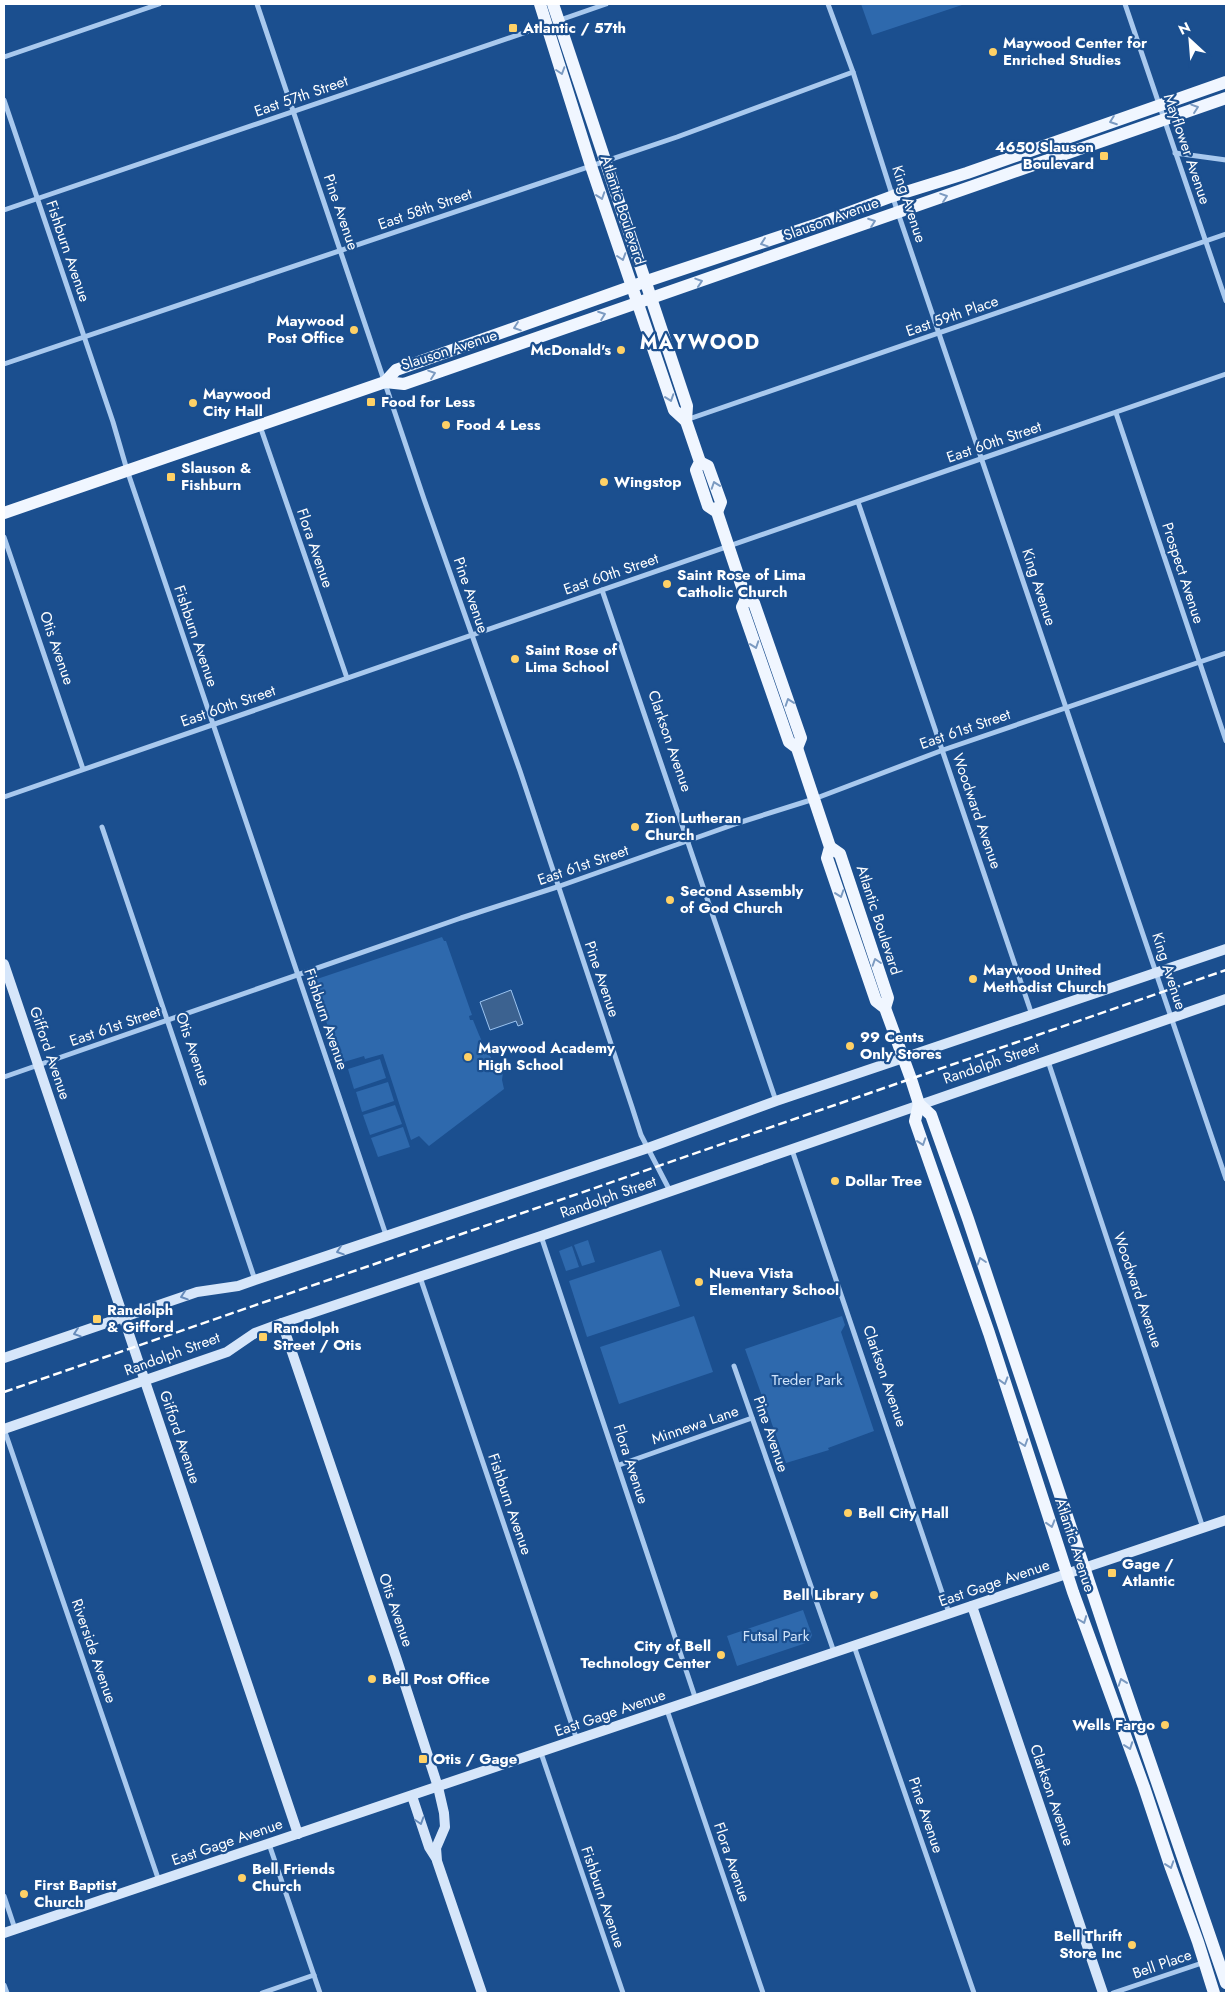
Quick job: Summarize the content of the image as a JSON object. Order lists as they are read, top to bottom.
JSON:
{
  "streets": {
    "main road": ["Atlantic Boulevard", "Slauson Avenue", "Atlantic Avenue"],
    "street": [
      "East 57th Street",
      "Mayflower Avenue",
      "King Avenue",
      "East 58th Street",
      "Pine Avenue",
      "Fishburn Avenue",
      "East 59th Place",
      "East 60th Street",
      "Flora Avenue",
      "Prospect Avenue",
      "Otis Avenue",
      "East 61st Street",
      "Clarkson Avenue",
      "Woodward Avenue",
      "Gifford Avenue",
      "Randolph Street",
      "Minnewa Lane",
      "East Gage Avenue",
      "Riverside Avenue",
      "Bell Place"
    ]
  },
  "crossings": [
    ["East 57th Street", "Atlantic Boulevard"],
    ["East 57th Street", "Pine Avenue"],
    ["East 57th Street", "Fishburn Avenue"],
    ["Mayflower Avenue", "Slauson Avenue"],
    ["Mayflower Avenue", "East 59th Place"],
    ["King Avenue", "East 58th Street"],
    ["King Avenue", "Slauson Avenue"],
    ["King Avenue", "East 59th Place"],
    ["King Avenue", "East 60th Street"],
    ["King Avenue", "East 61st Street"],
    ["King Avenue", "Randolph Street"],
    ["East 58th Street", "Atlantic Boulevard"],
    ["East 58th Street", "Pine Avenue"],
    ["East 58th Street", "Fishburn Avenue"],
    ["Atlantic Boulevard", "Slauson Avenue"],
    ["Atlantic Boulevard", "East 59th Place"],
    ["Atlantic Boulevard", "East 60th Street"],
    ["Atlantic Boulevard", "East 61st Street"],
    ["Atlantic Boulevard", "Atlantic Avenue"],
    ["Pine Avenue", "Slauson Avenue"],
    ["Pine Avenue", "East 60th Street"],
    ["Pine Avenue", "East 61st Street"],
    ["Pine Avenue", "Randolph Street"],
    ["Pine Avenue", "Minnewa Lane"],
    ["Pine Avenue", "East Gage Avenue"],
    ["Fishburn Avenue", "East 60th Street"],
    ["Fishburn Avenue", "East 61st Street"],
    ["Fishburn Avenue", "Randolph Street"],
    ["Fishburn Avenue", "East Gage Avenue"],
    ["East 60th Street", "Flora Avenue"],
    ["East 60th Street", "Prospect Avenue"],
    ["East 60th Street", "Otis Avenue"],
    ["East 60th Street", "Clarkson Avenue"],
    ["East 60th Street", "Woodward Avenue"],
    ["Flora Avenue", "Randolph Street"],
    ["Flora Avenue", "Minnewa Lane"],
    ["Flora Avenue", "East Gage Avenue"],
    ["Prospect Avenue", "East 61st Street"],
    ["Otis Avenue", "East 61st Street"],
    ["Otis Avenue", "Randolph Street"],
    ["Otis Avenue", "East Gage Avenue"],
    ["East 61st Street", "Clarkson Avenue"],
    ["East 61st Street", "Woodward Avenue"],
    ["East 61st Street", "Gifford Avenue"],
    ["Clarkson Avenue", "Randolph Street"],
    ["Clarkson Avenue", "East Gage Avenue"],
    ["Woodward Avenue", "Randolph Street"],
    ["Woodward Avenue", "East Gage Avenue"],
    ["Gifford Avenue", "Randolph Street"],
    ["Gifford Avenue", "East Gage Avenue"],
    ["Randolph Street", "Atlantic Avenue"],
    ["Randolph Street", "Riverside Avenue"],
    ["Atlantic Avenue", "East Gage Avenue"],
    ["Atlantic Avenue", "Bell Place"],
    ["East Gage Avenue", "Riverside Avenue"]
  ],
  "districts": ["MAYWOOD"],
  "parks": ["Treder Park", "Futsal Park"],
  "places": {
    "transit": [
      "Atlantic / 57th",
      "4650 Slauson Boulevard",
      "Food for Less",
      "Slauson & Fishburn",
      "Randolph & Gifford",
      "Randolph Street / Otis",
      "Gage / Atlantic",
      "Otis / Gage"
    ],
    "other": [
      "Maywood Center for Enriched Studies",
      "Maywood Post Office",
      "McDonald's",
      "Maywood City Hall",
      "Food 4 Less",
      "Wingstop",
      "Saint Rose of Lima Catholic Church",
      "Saint Rose of Lima School",
      "Zion Lutheran Church",
      "Second Assembly of God Church",
      "Maywood United Methodist Church",
      "99 Cents Only Stores",
      "Maywood Academy High School",
      "Dollar Tree",
      "Nueva Vista Elementary School",
      "Bell City Hall",
      "Bell Library",
      "City of Bell Technology Center",
      "Bell Post Office",
      "Wells Fargo",
      "Bell Friends Church",
      "First Baptist Church",
      "Bell Thrift Store Inc"
    ]
  },
  "north": "top left"
}
